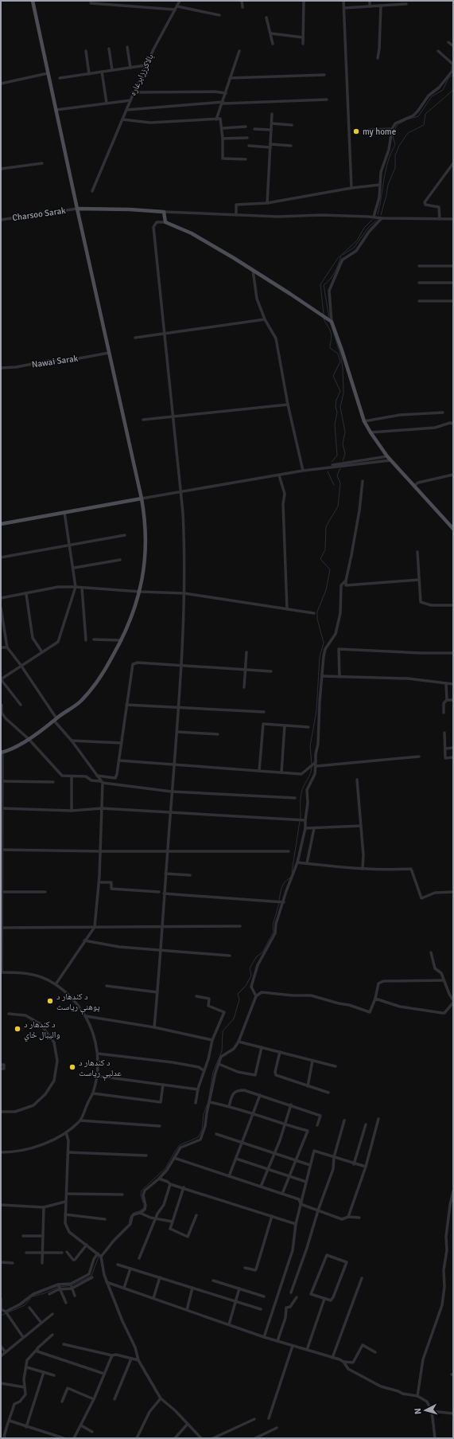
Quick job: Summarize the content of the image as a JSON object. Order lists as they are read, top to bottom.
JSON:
{
  "streets": {
    "street": ["بالاکرززابرغاره", "Charsoo Sarak", "Nawai Sarak"]
  },
  "places": [
    "my home",
    "د کندهار د پوهنې رياست",
    "د کندهار د واليبال ځاي",
    "د کندهار د عدلیې رياست"
  ],
  "north": "left"
}
